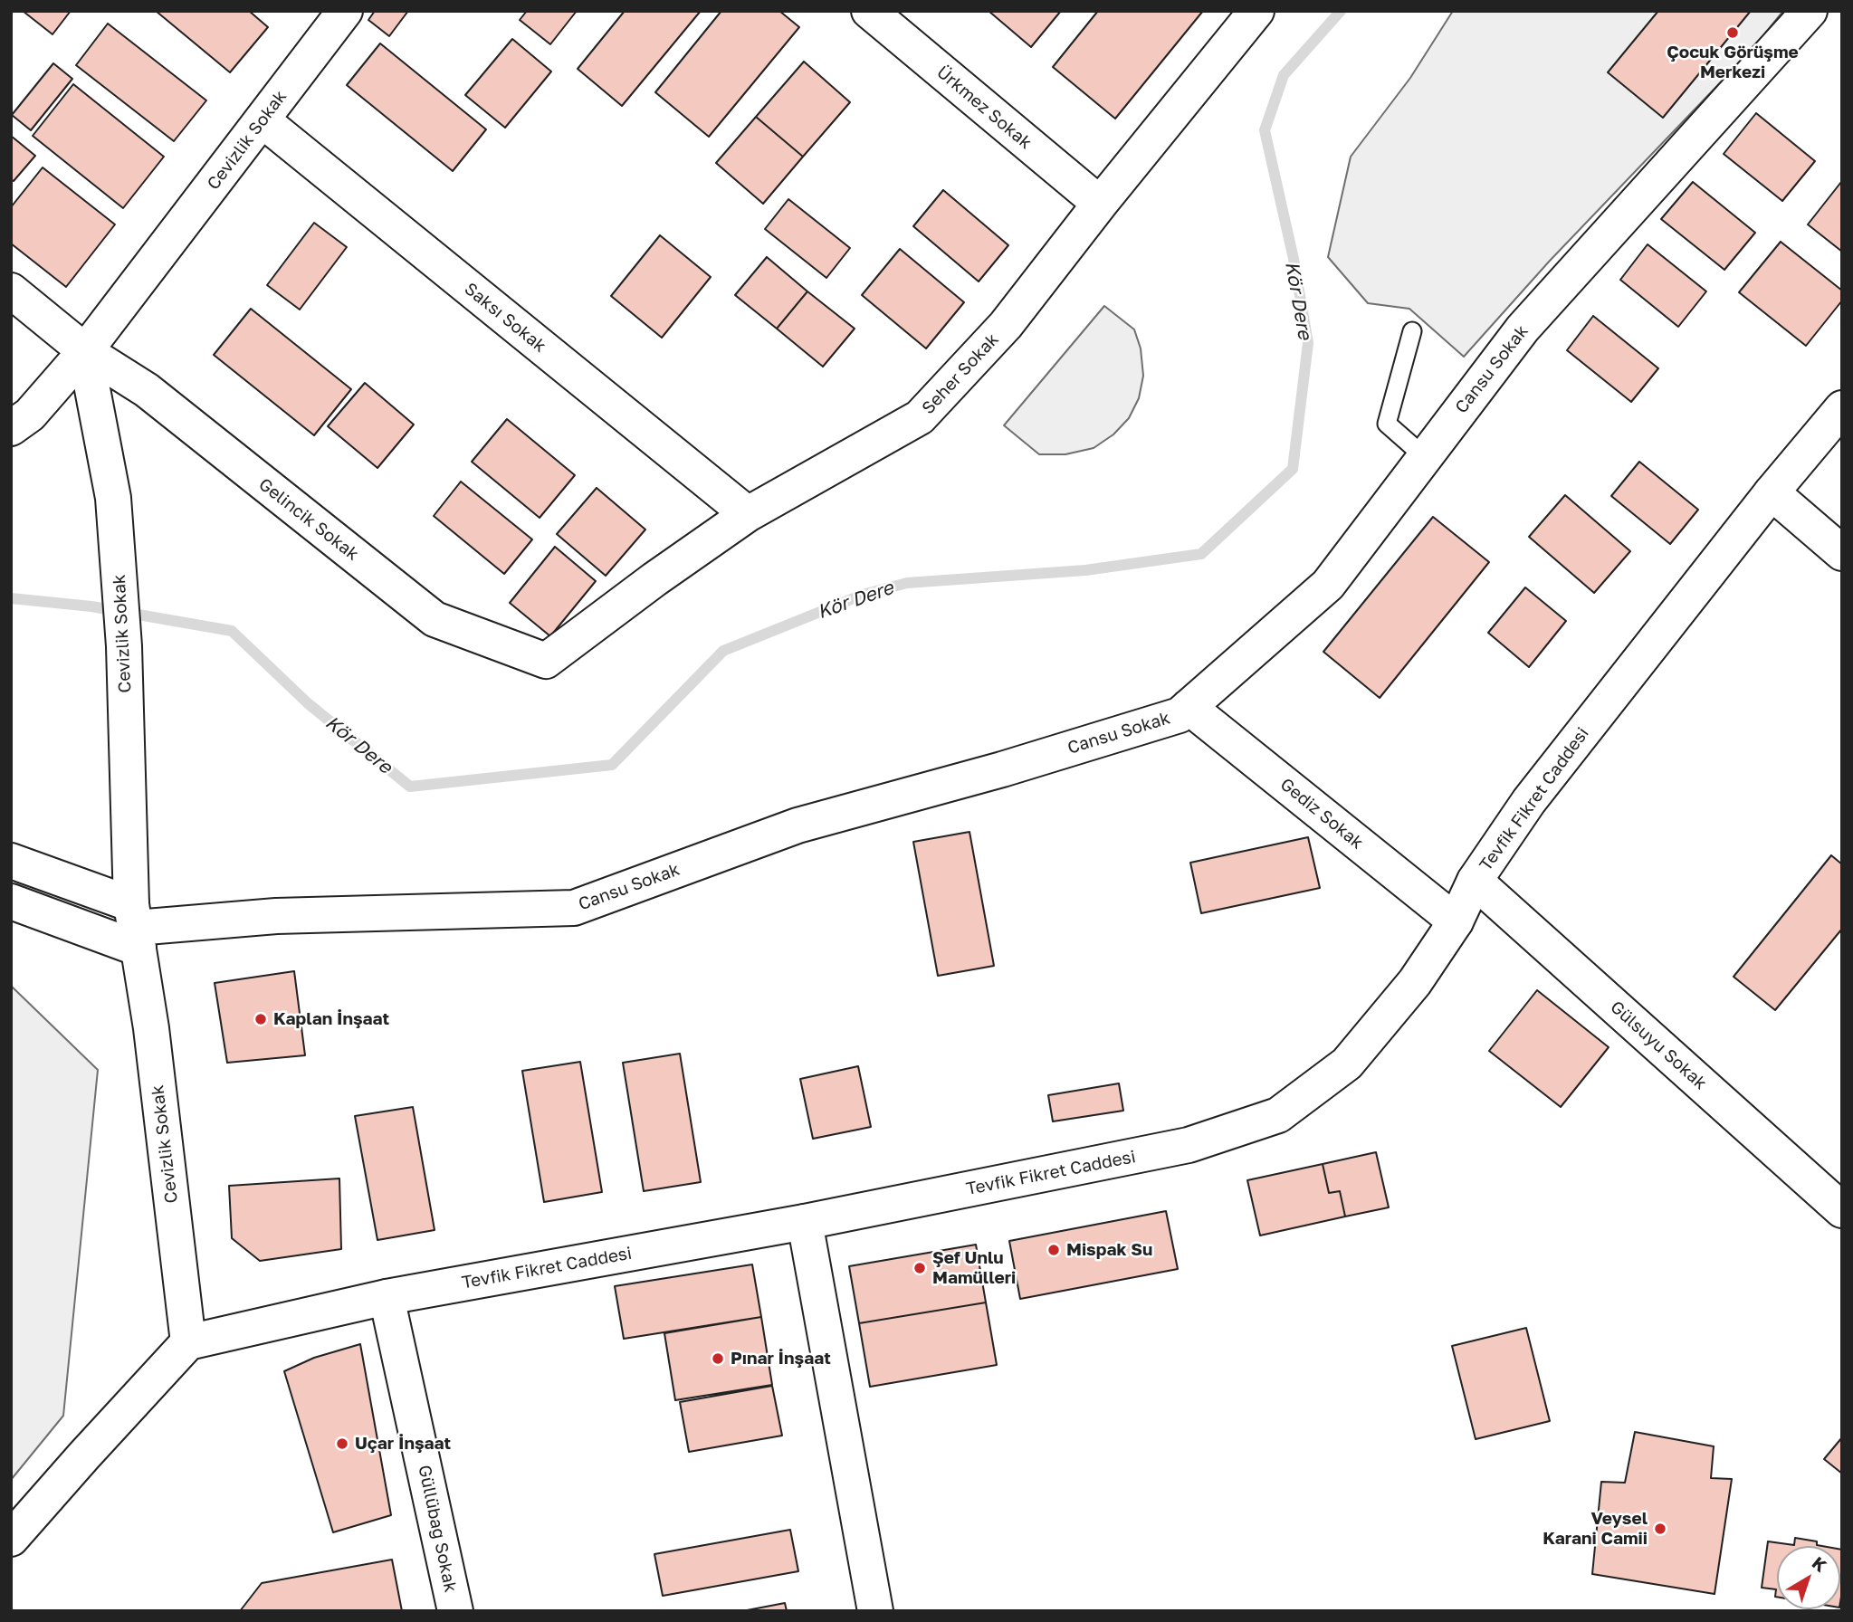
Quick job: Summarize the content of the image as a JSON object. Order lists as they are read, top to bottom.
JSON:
{
  "streets": {
    "street": [
      "Ürkmez Sokak",
      "Cevizlik Sokak",
      "Saksı Sokak",
      "Cansu Sokak",
      "Seher Sokak",
      "Gelincik Sokak",
      "Tevfik Fikret Caddesi",
      "Gediz Sokak",
      "Gülsuyu Sokak",
      "Güllübağ Sokak"
    ]
  },
  "crossings": [
    ["Ürkmez Sokak", "Seher Sokak"],
    ["Cevizlik Sokak", "Saksı Sokak"],
    ["Cevizlik Sokak", "Cansu Sokak"],
    ["Cevizlik Sokak", "Gelincik Sokak"],
    ["Cevizlik Sokak", "Tevfik Fikret Caddesi"],
    ["Saksı Sokak", "Seher Sokak"],
    ["Cansu Sokak", "Gediz Sokak"],
    ["Seher Sokak", "Gelincik Sokak"],
    ["Tevfik Fikret Caddesi", "Gediz Sokak"],
    ["Tevfik Fikret Caddesi", "Gülsuyu Sokak"],
    ["Tevfik Fikret Caddesi", "Güllübağ Sokak"]
  ],
  "water": ["Kör Dere"],
  "places": [
    "Çocuk Görüşme Merkezi",
    "Kaplan İnşaat",
    "Mispak Su",
    "Şef Unlu Mamülleri",
    "Pınar İnşaat",
    "Uçar İnşaat",
    "Veysel Karani Camii"
  ],
  "north": "top right"
}
